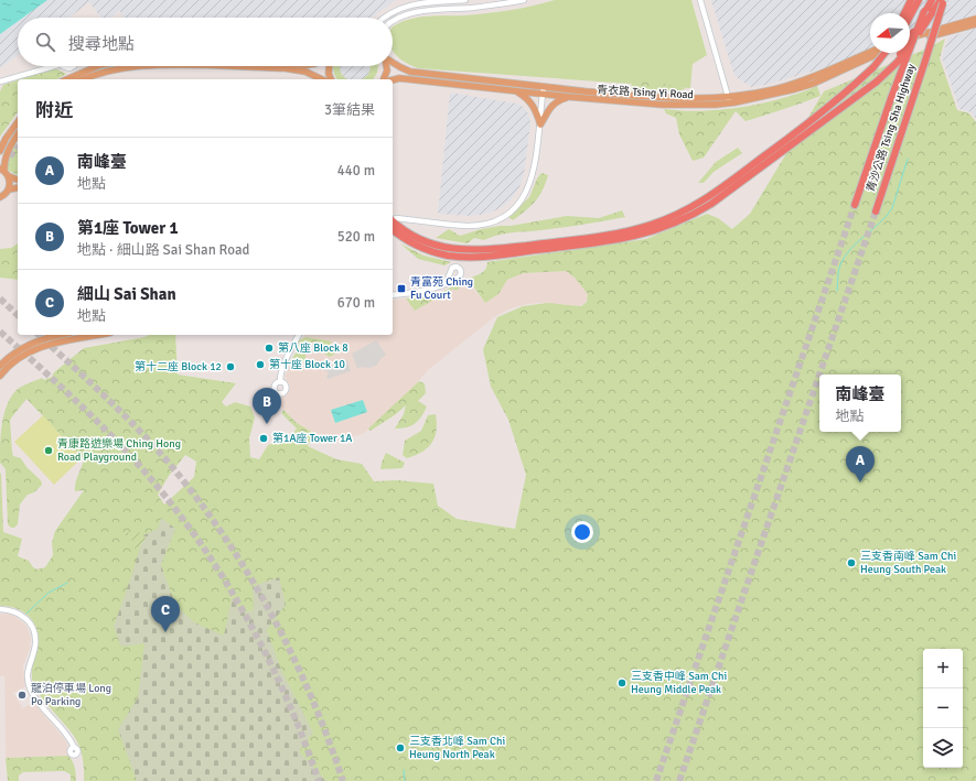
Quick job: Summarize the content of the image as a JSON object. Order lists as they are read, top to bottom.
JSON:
{
  "streets": {
    "highway": ["青沙公路 Tsing Sha Highway"],
    "main road": ["青衣路 Tsing Yi Road"]
  },
  "places": {
    "transit": ["青富苑 Ching Fu Court"],
    "other": [
      "第八座 Block 8",
      "第十座 Block 10",
      "第十二座 Block 12",
      "第1A座 Tower 1A",
      "青康路遊樂場 Ching Hong Road Playground",
      "三支香南峰 Sam Chi Heung South Peak",
      "三支香中峰 Sam Chi Heung Middle Peak",
      "龍泊停車場 Long Po Parking",
      "三支香北峰 Sam Chi Heung North Peak"
    ]
  },
  "north": "left",
  "page": {
    "search": "搜尋地點",
    "heading": ["附近", "3筆結果"],
    "list": [
      {
        "mark": "A",
        "name": "南峰臺",
        "note": "地點",
        "value": "440 m"
      },
      {
        "mark": "B",
        "name": "第1座 Tower 1",
        "note": "地點 · 細山路 Sai Shan Road",
        "value": "520 m"
      },
      {
        "mark": "C",
        "name": "細山 Sai Shan",
        "note": "地點",
        "value": "670 m"
      }
    ],
    "popup": ["南峰臺", "地點"],
    "pins": ["B", "A", "C"],
    "map_buttons": ["+", "−"]
  }
}
